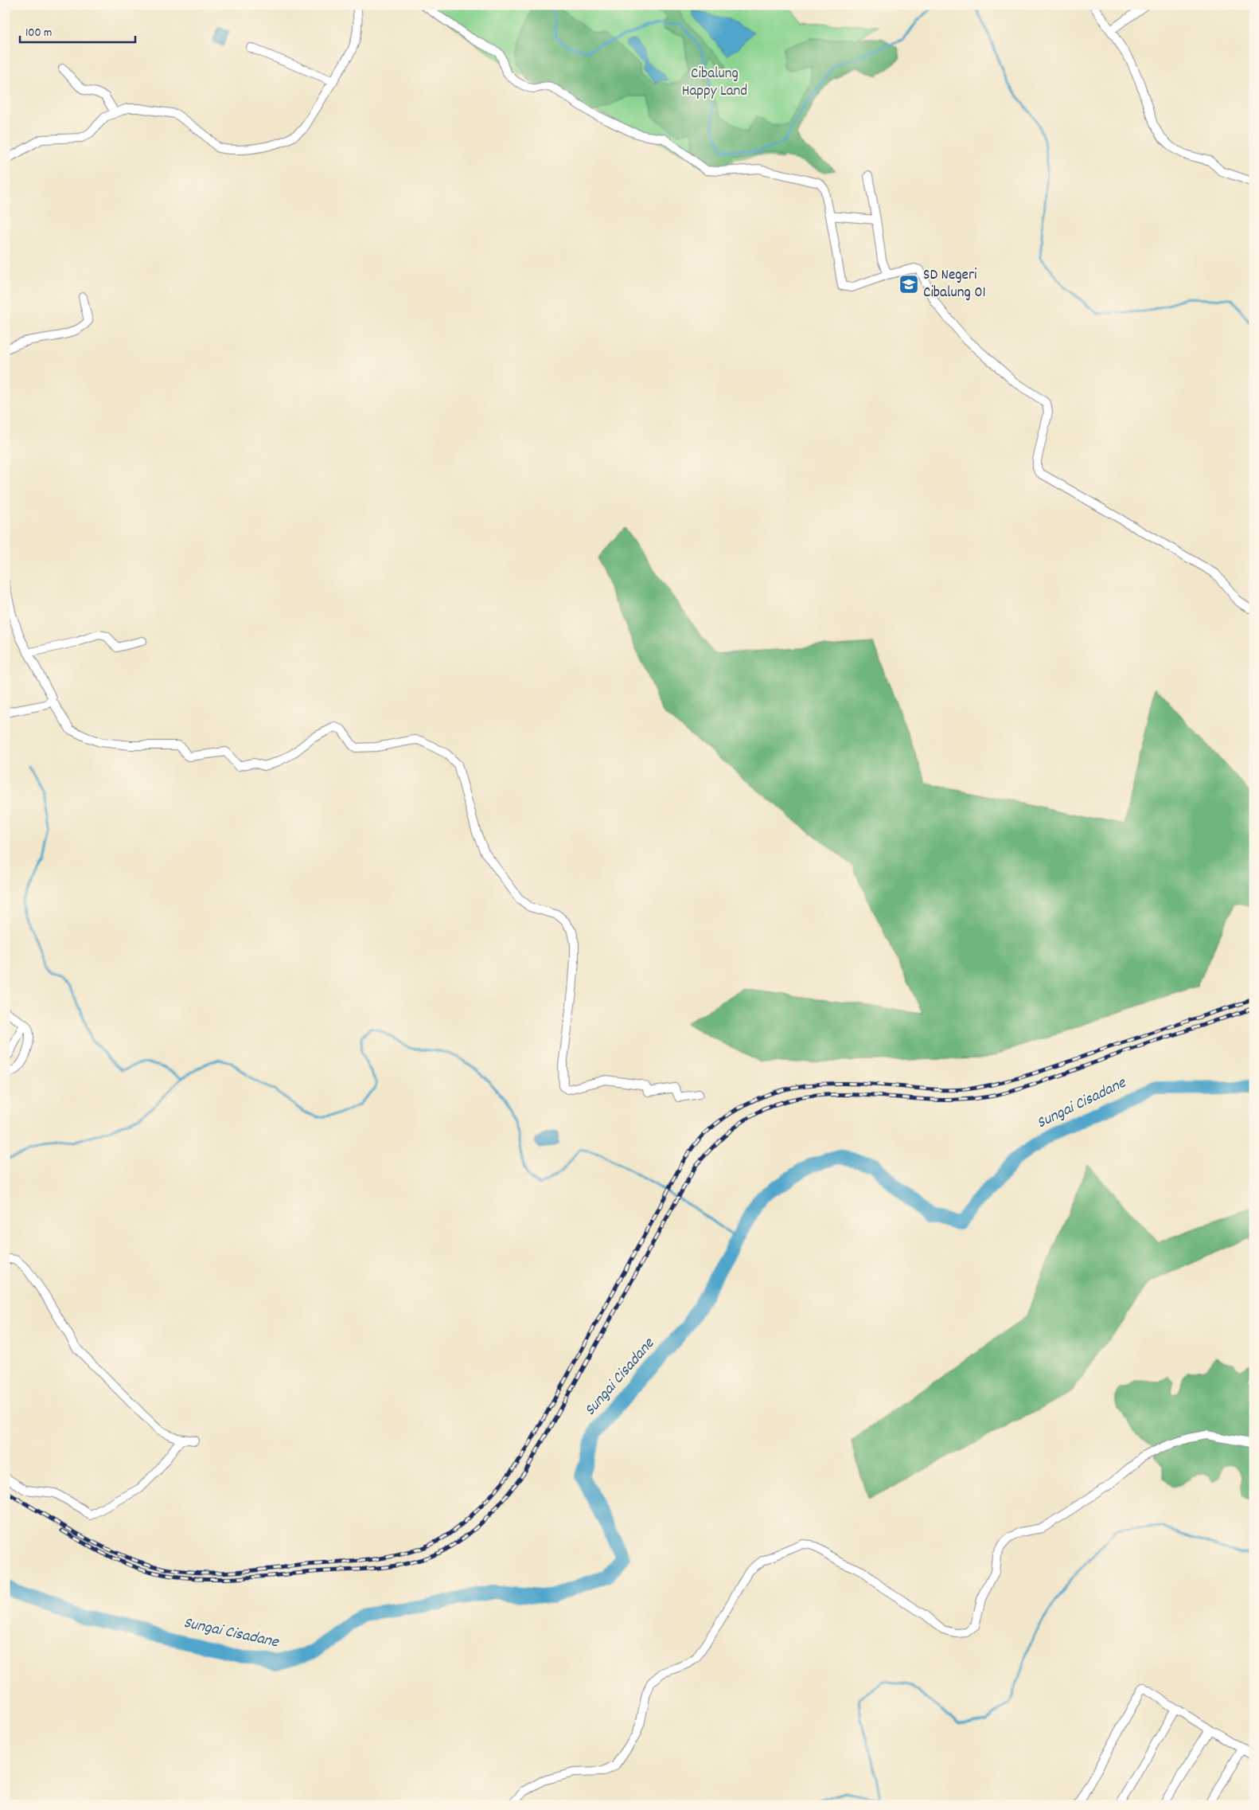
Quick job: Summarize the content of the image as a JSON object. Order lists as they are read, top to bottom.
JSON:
{
  "water": ["Sungai Cisadane"],
  "parks": ["Cibalung Happy Land"],
  "places": {
    "school or university": ["SD Negeri Cibalung 01"]
  },
  "scale_bar": "100 m"
}
